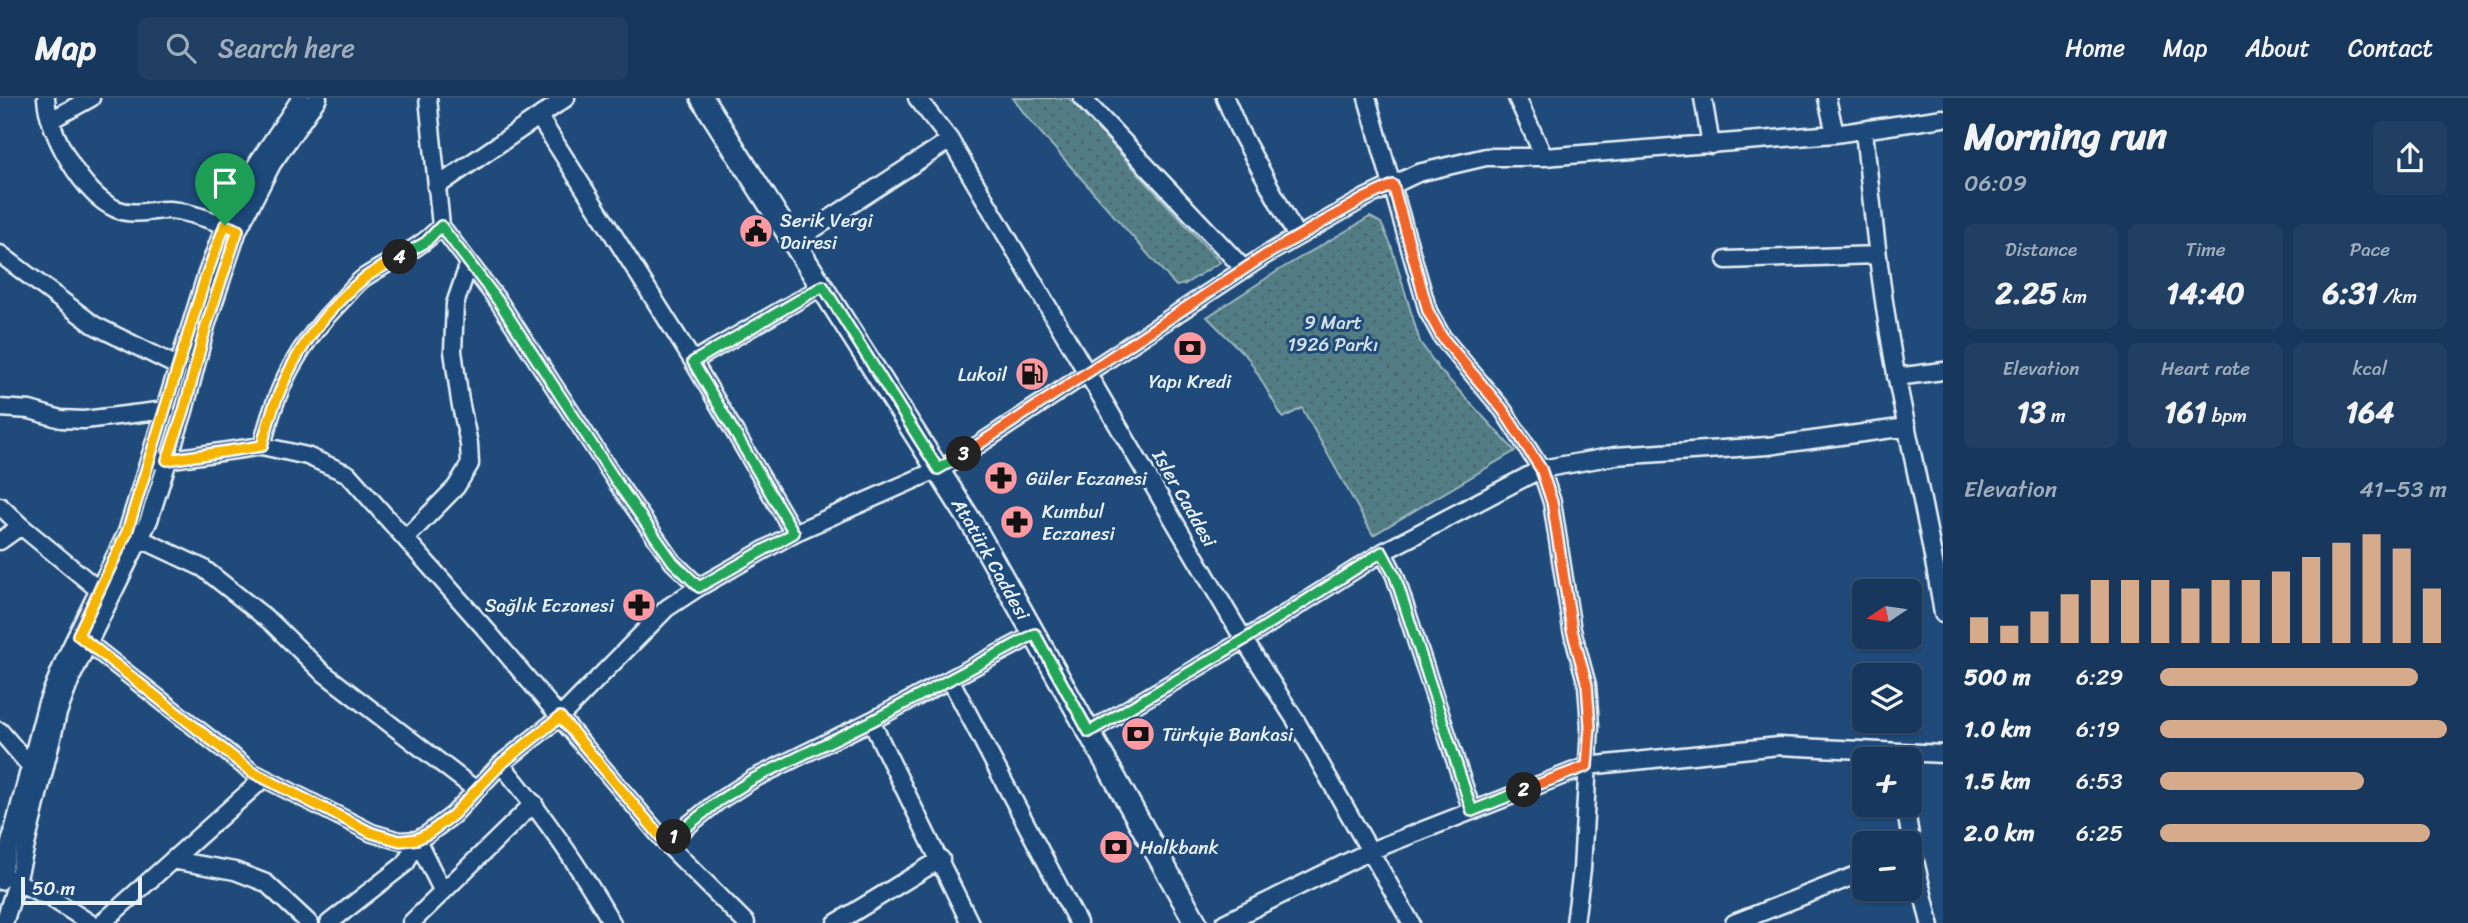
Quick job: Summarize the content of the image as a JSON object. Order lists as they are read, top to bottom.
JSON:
{
  "streets": {
    "main road": ["Atatürk Caddesi"],
    "street": ["Isler Caddesi"]
  },
  "parks": ["9 Mart 1926 Parkı"],
  "places": {
    "public building": ["Serik Vergi Dairesi"],
    "bank": ["Yapı Kredi", "Türkyie Bankasi", "Halkbank"],
    "fuel station": ["Lukoil"],
    "pharmacy": ["Güler Eczanesi", "Kumbul Eczanesi", "Sağlık Eczanesi"]
  },
  "scale_bar": "50 m",
  "north": "left",
  "page": {
    "header": "Map",
    "search": "Search here",
    "nav": [
      "Home",
      "Map",
      "About",
      "Contact"
    ],
    "heading": ["Morning run", "06:09"],
    "stats": [
      ["Distance", "2.25 km"],
      ["Time", "14:40"],
      ["Pace", "6:31 /km"],
      ["Elevation", "13 m"],
      ["Heart rate", "161 bpm"],
      ["kcal", "164"]
    ],
    "pins": [
      "4",
      "3",
      "2",
      "1"
    ],
    "chart": ["Elevation", "41–53 m"],
    "map_buttons": ["+", "−"],
    "list": [
      {
        "name": "500 m",
        "note": "6:29"
      },
      {
        "name": "1.0 km",
        "note": "6:19"
      },
      {
        "name": "1.5 km",
        "note": "6:53"
      },
      {
        "name": "2.0 km",
        "note": "6:25"
      }
    ],
    "scale": "50 m"
  }
}
